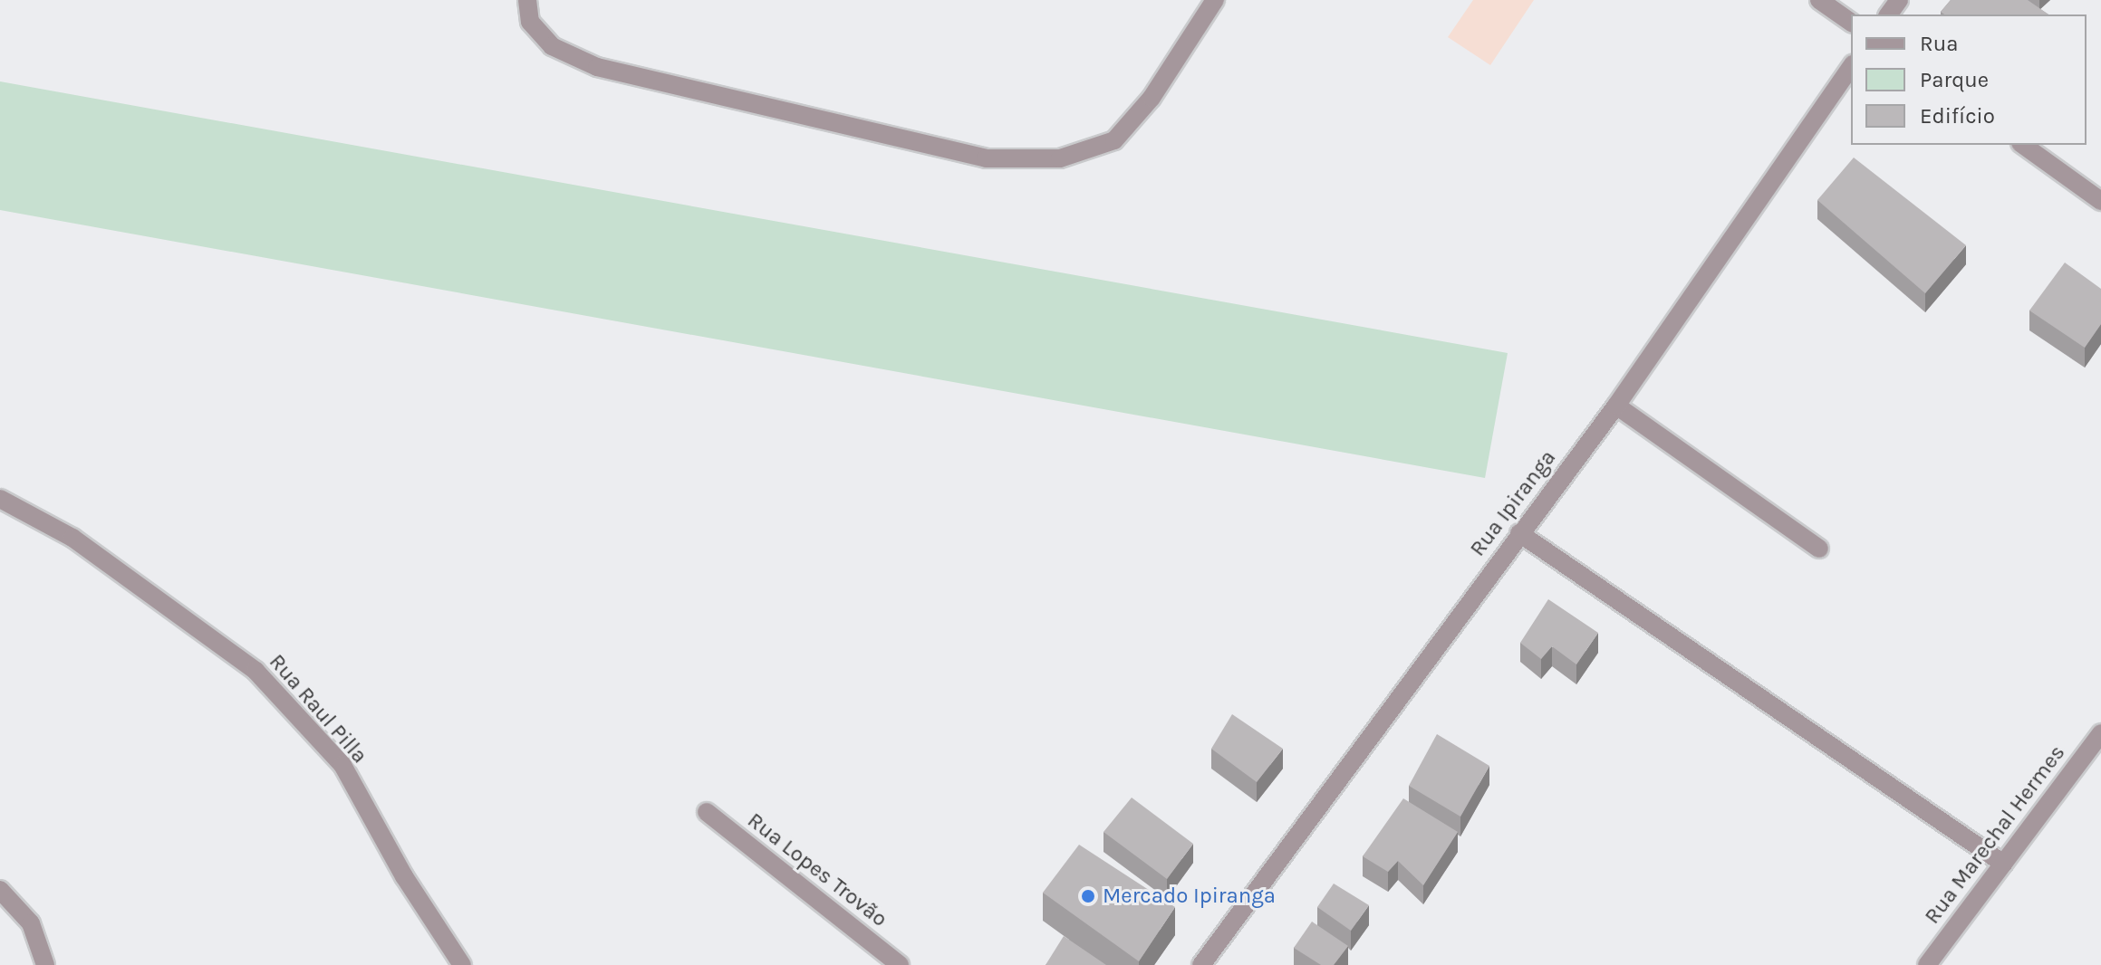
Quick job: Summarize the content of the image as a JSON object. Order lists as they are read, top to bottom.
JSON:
{
  "streets": {
    "street": [
      "Rua Ipiranga",
      "Rua Raul Pilla",
      "Rua Marechal Hermes",
      "Rua Lopes Trovão"
    ]
  },
  "places": ["Mercado Ipiranga"],
  "legend": ["Rua", "Parque", "Edifício"]
}
